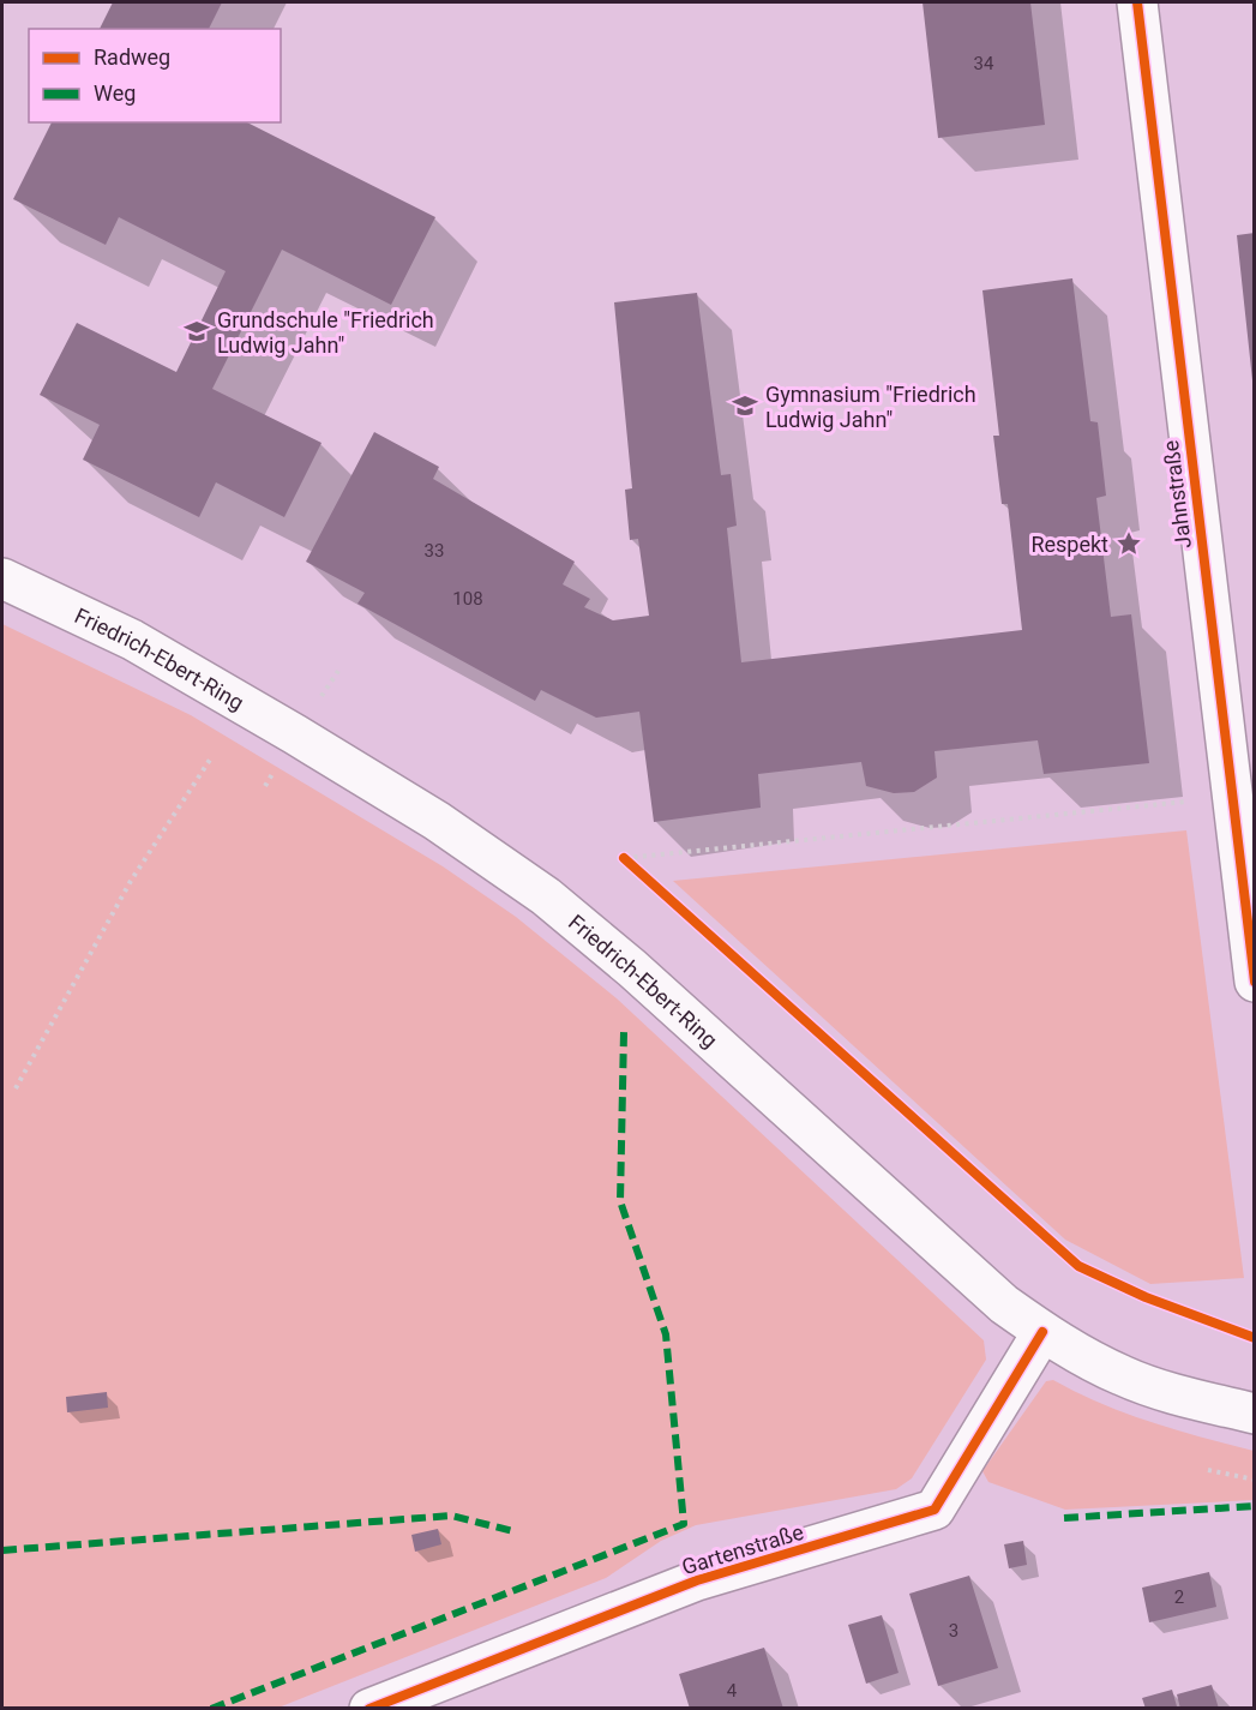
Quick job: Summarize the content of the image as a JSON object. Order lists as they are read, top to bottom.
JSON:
{
  "streets": {
    "street": ["Jahnstraße", "Friedrich-Ebert-Ring", "Gartenstraße"]
  },
  "crossings": [
    ["Friedrich-Ebert-Ring", "Gartenstraße"]
  ],
  "places": {
    "school or university": ["Grundschule \"Friedrich Ludwig Jahn\"", "Gymnasium \"Friedrich Ludwig Jahn\""],
    "place": ["Respekt"]
  },
  "house_numbers": [
    "34",
    "33",
    "108",
    "2",
    "3",
    "4"
  ],
  "legend": ["Radweg", "Weg"]
}
